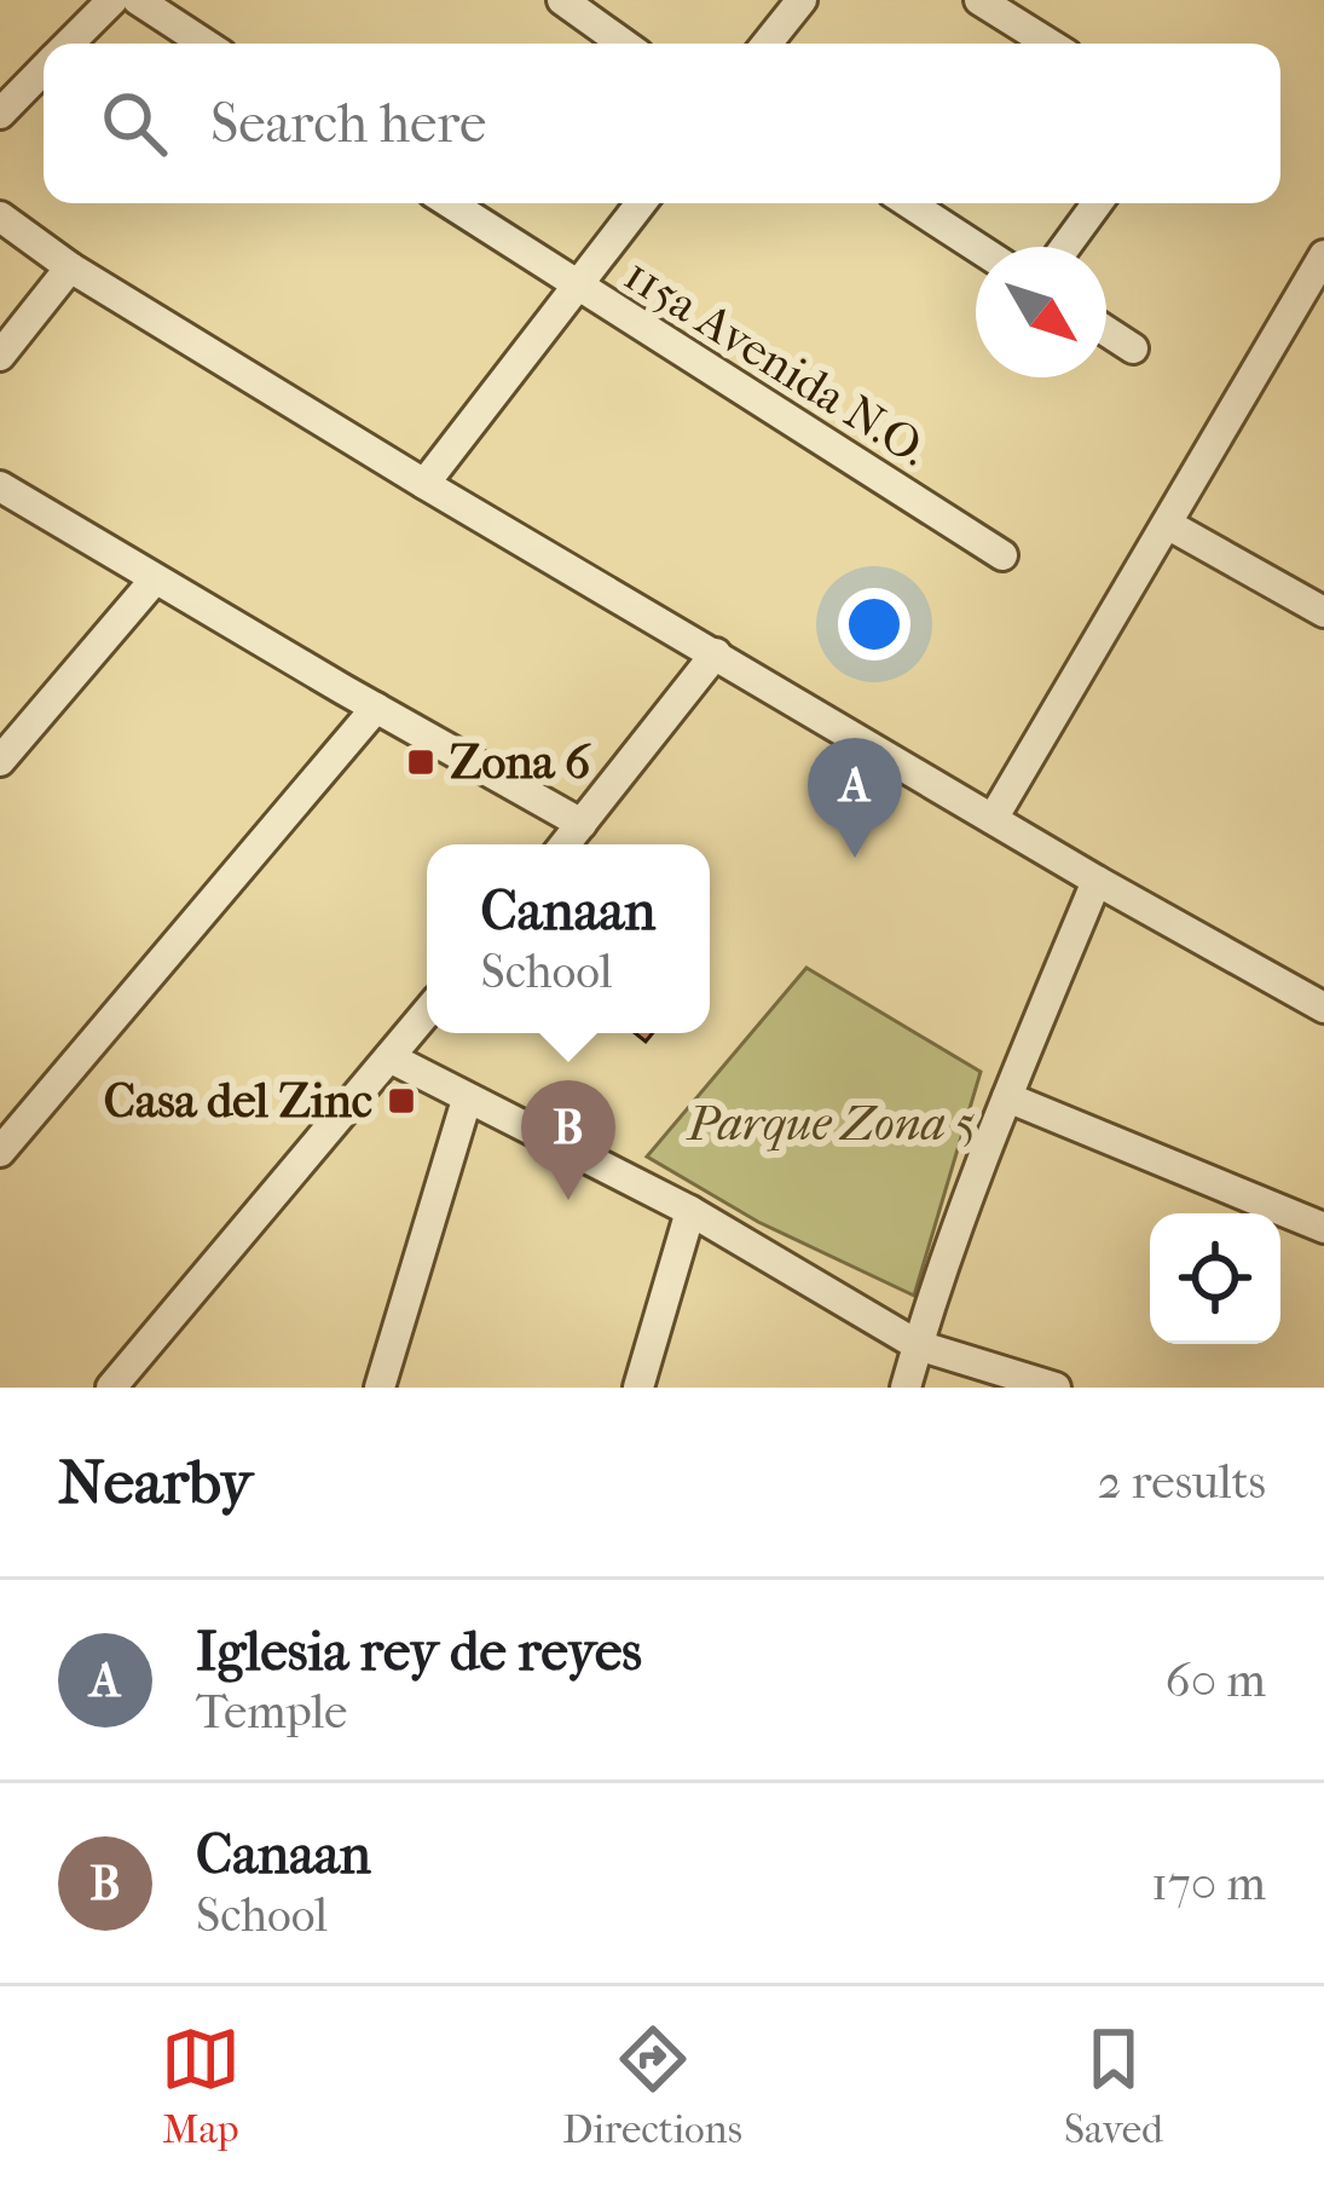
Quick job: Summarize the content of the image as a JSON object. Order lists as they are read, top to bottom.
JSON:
{
  "streets": {
    "street": ["115a Avenida N.O."]
  },
  "parks": ["Parque Zona 5"],
  "places": {
    "transit": ["Zona 6", "Casa del Zinc"]
  },
  "north": "bottom right",
  "page": {
    "search": "Search here",
    "pins": ["A", "B"],
    "popup": ["Canaan", "School"],
    "heading": ["Nearby", "2 results"],
    "list": [
      {
        "mark": "A",
        "name": "Iglesia rey de reyes",
        "note": "Temple",
        "value": "60 m"
      },
      {
        "mark": "B",
        "name": "Canaan",
        "note": "School",
        "value": "170 m"
      }
    ],
    "nav": ["Map", "Directions", "Saved"]
  }
}
